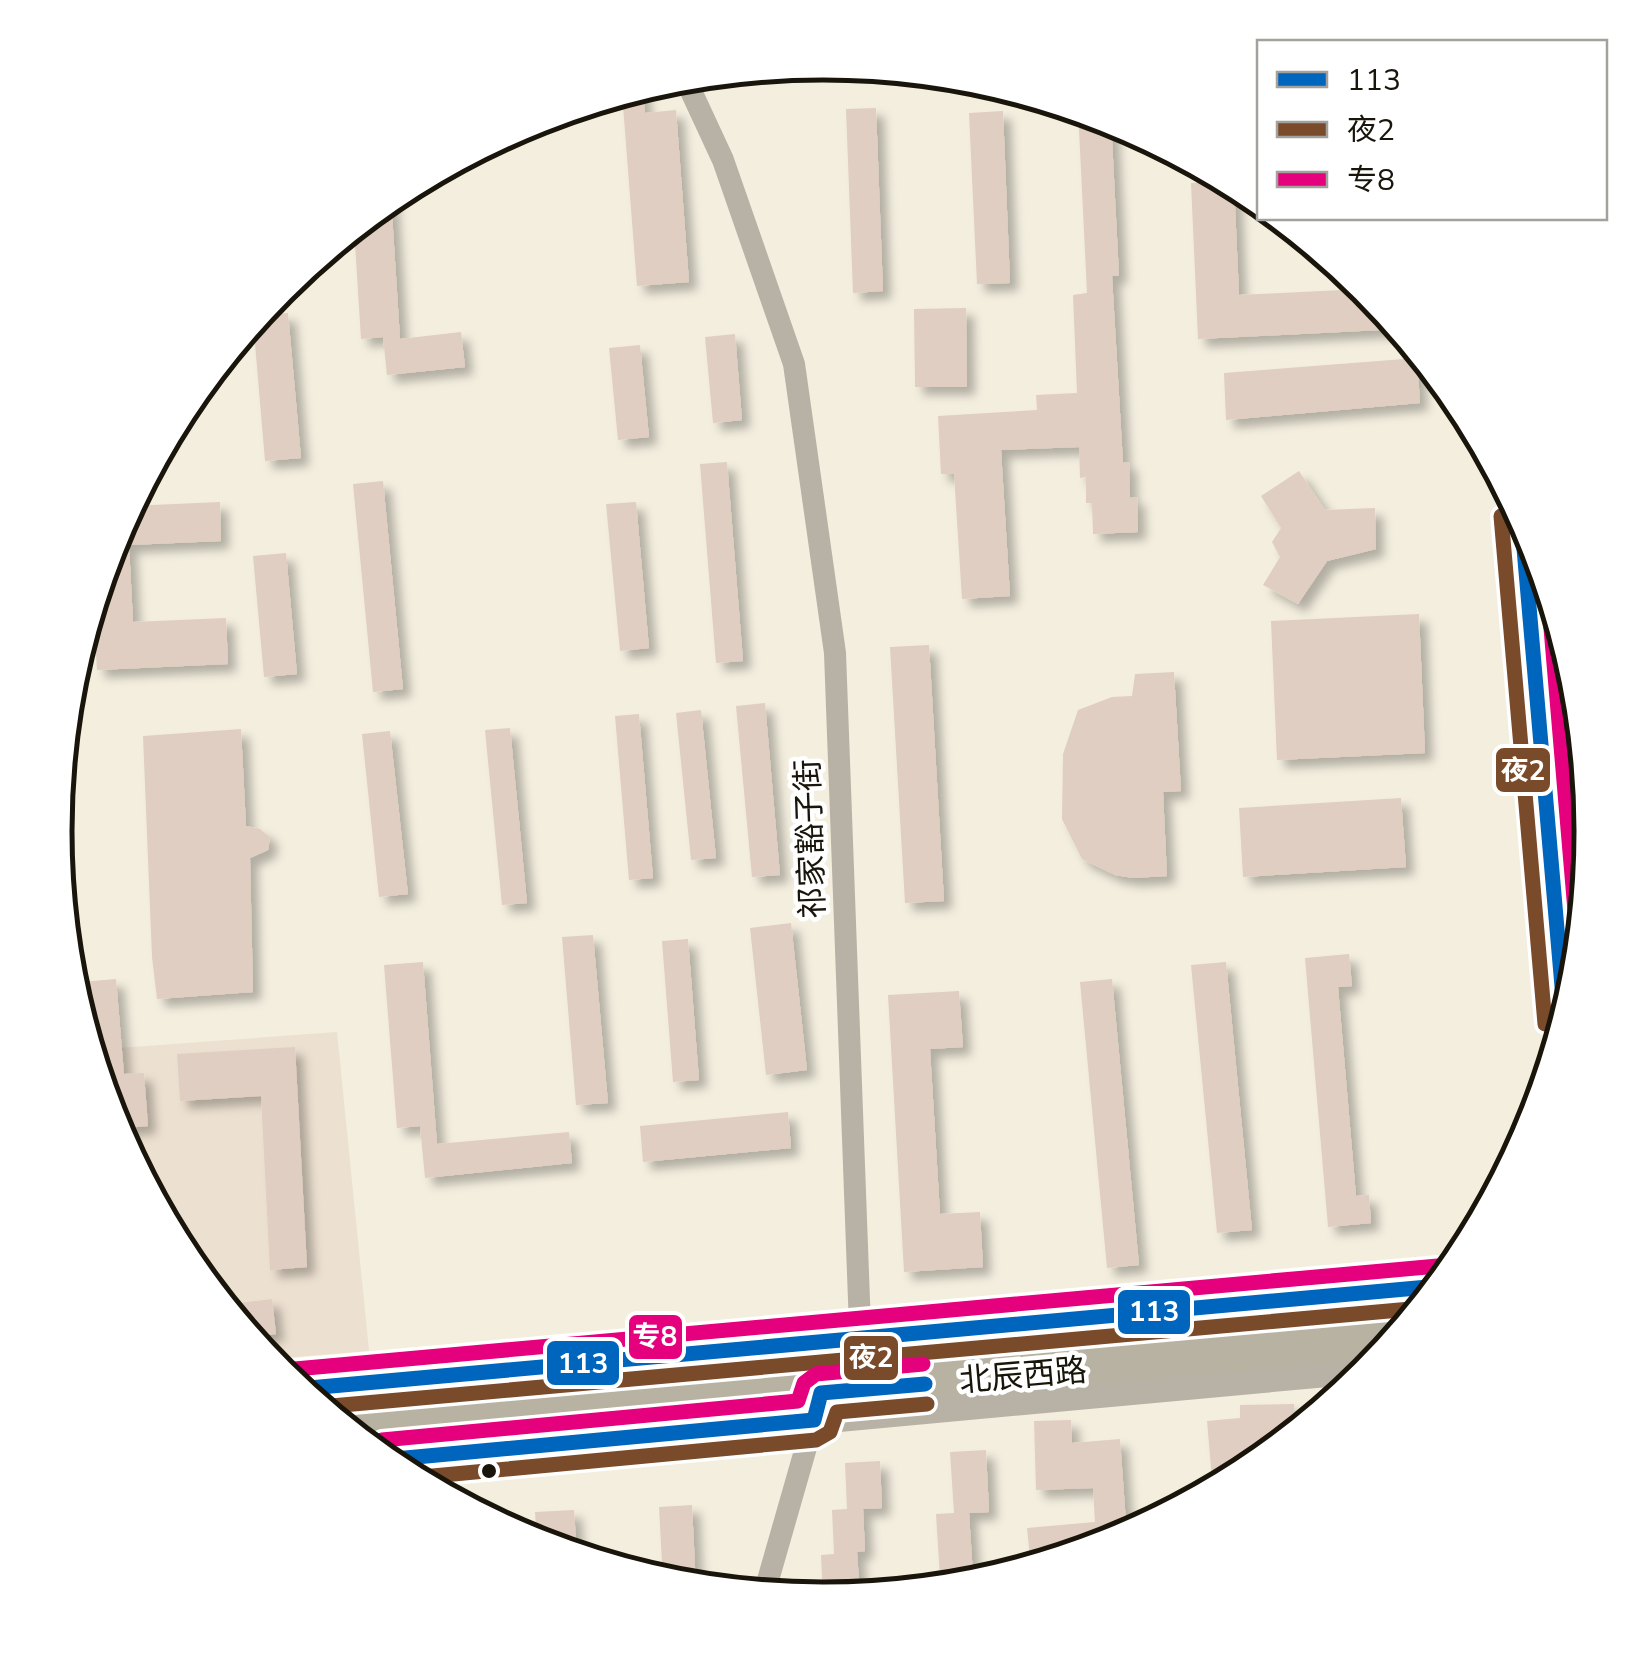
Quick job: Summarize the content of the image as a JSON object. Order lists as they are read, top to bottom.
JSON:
{
  "streets": {
    "main road": ["北辰西路"],
    "street": ["祁家豁子街"]
  },
  "crossings": [
    ["祁家豁子街", "北辰西路"]
  ],
  "lines": ["transit line 夜2", "transit line 113", "transit line 专8"],
  "legend": ["113", "夜2", "专8"]
}
